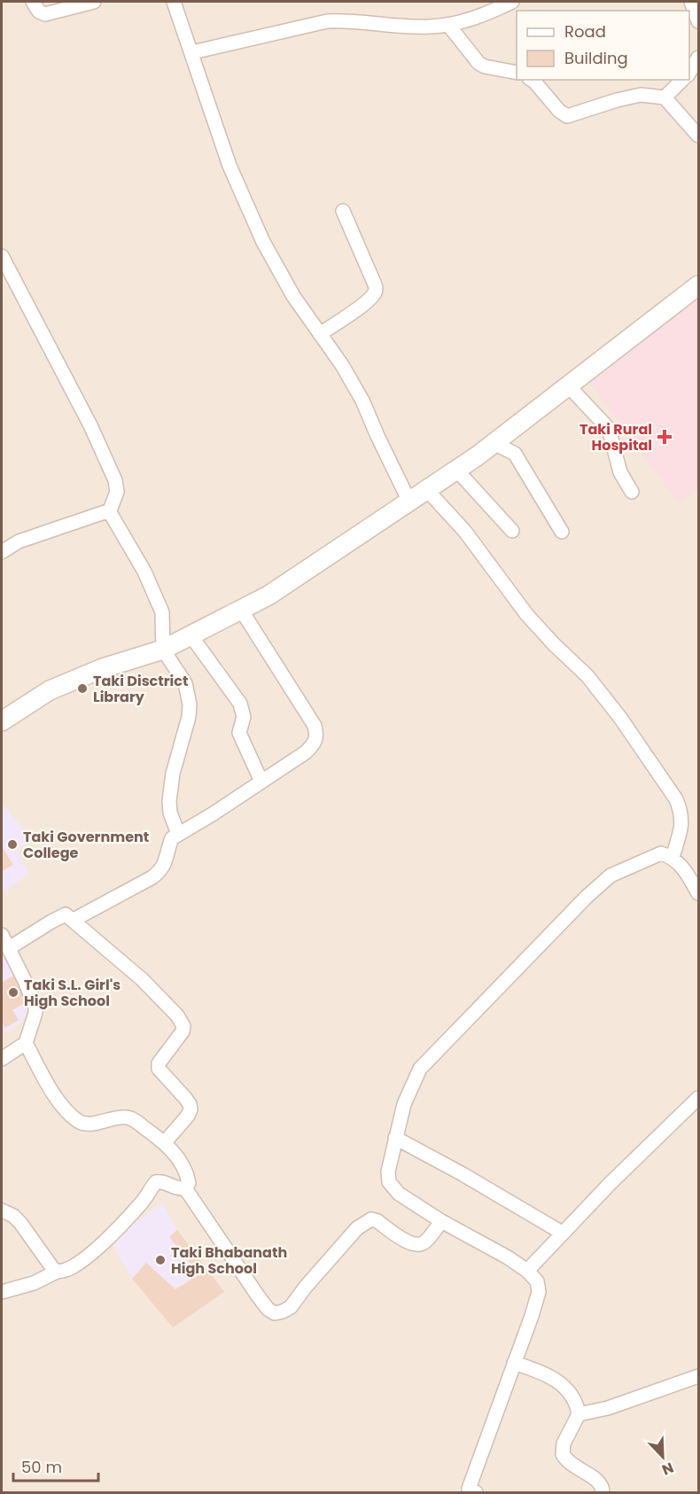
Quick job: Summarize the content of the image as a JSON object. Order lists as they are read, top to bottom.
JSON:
{
  "places": {
    "health": ["Taki Rural Hospital"],
    "other": [
      "Taki Disctrict Library",
      "Taki Government College",
      "Taki S.L. Girl's High School",
      "Taki Bhabanath High School"
    ]
  },
  "legend": ["Road", "Building"],
  "scale_bar": "50 m",
  "north": "bottom right"
}
